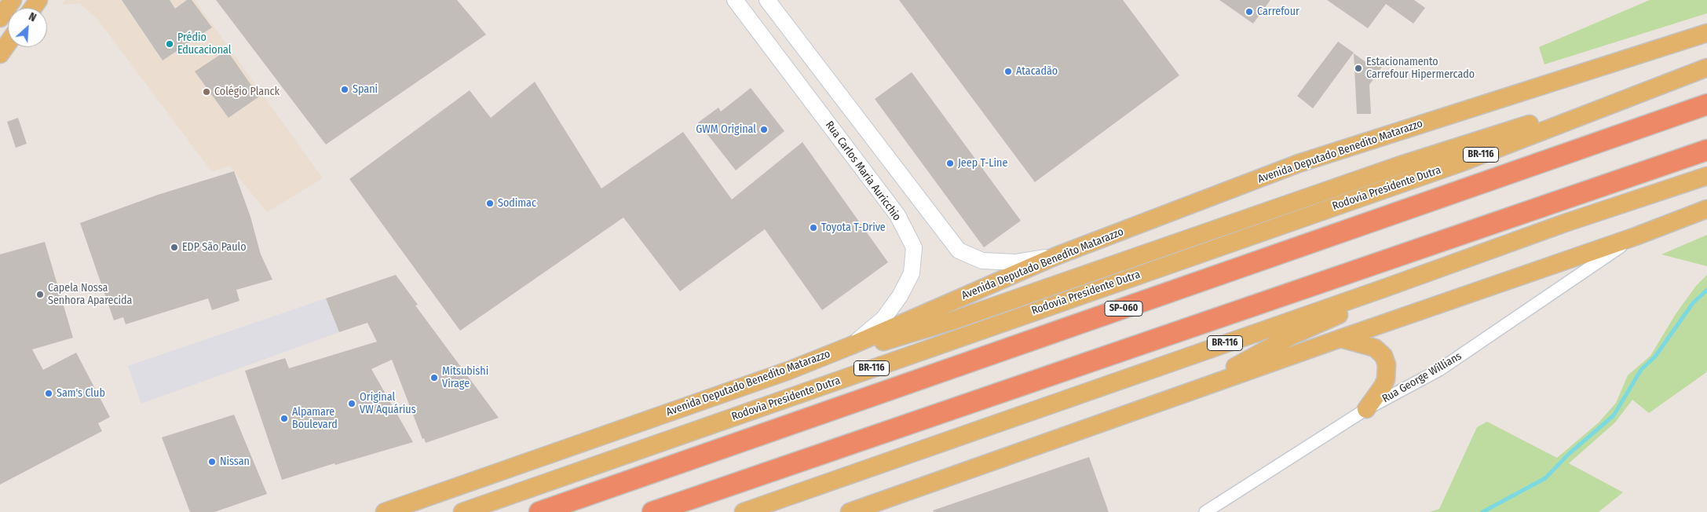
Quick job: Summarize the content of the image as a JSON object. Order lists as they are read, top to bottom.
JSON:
{
  "streets": {
    "highway": ["SP-060"],
    "main road": [
      "Avenida Deputado Benedito Matarazzo",
      "BR-116",
      "Rua Carlos Maria Auricchio",
      "Rodovia Presidente Dutra"
    ],
    "street": ["Rua George Willians"]
  },
  "crossings": [
    ["Avenida Deputado Benedito Matarazzo", "Rua Carlos Maria Auricchio"]
  ],
  "places": [
    "Carrefour",
    "Prédio Educacional",
    "Estacionamento Carrefour Hipermercado",
    "Atacadão",
    "Spani",
    "Colégio Planck",
    "GWM Original",
    "Jeep T-Line",
    "Sodimac",
    "Toyota T-Drive",
    "EDP São Paulo",
    "Capela Nossa Senhora Aparecida",
    "Mitsubishi Virage",
    "Sam's Club",
    "Original VW Aquárius",
    "Alpamare Boulevard",
    "Nissan"
  ],
  "north": "top right"
}
